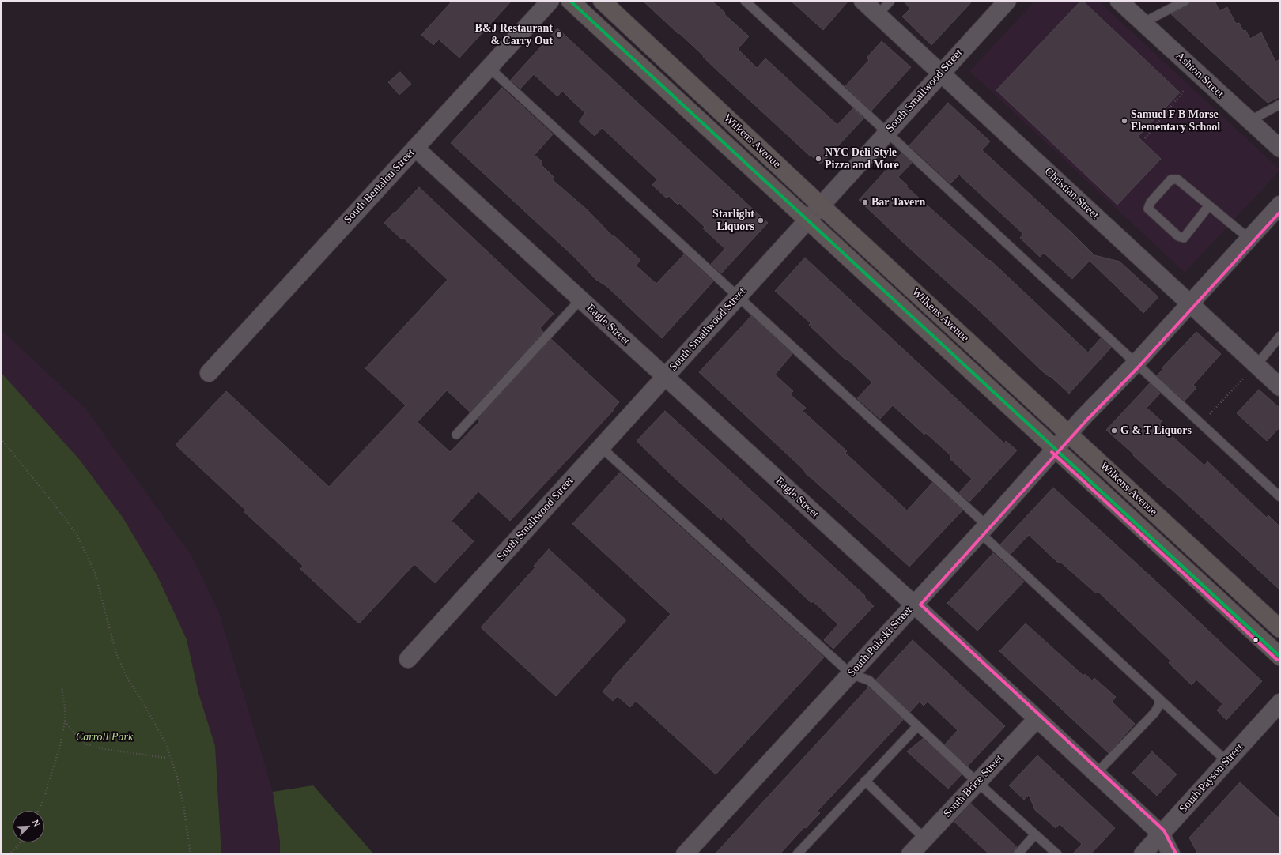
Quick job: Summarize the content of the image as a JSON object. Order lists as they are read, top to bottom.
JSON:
{
  "streets": {
    "main road": ["Wilkens Avenue"],
    "street": [
      "Ashton Street",
      "South Smallwood Street",
      "South Bentalou Street",
      "Christian Street",
      "Eagle Street",
      "South Pulaski Street",
      "South Payson Street",
      "South Brice Street"
    ]
  },
  "crossings": [
    ["South Smallwood Street", "Wilkens Avenue"],
    ["South Smallwood Street", "Christian Street"],
    ["South Smallwood Street", "Eagle Street"],
    ["Wilkens Avenue", "South Pulaski Street"],
    ["South Bentalou Street", "Eagle Street"],
    ["Christian Street", "South Pulaski Street"],
    ["Eagle Street", "South Pulaski Street"],
    ["Eagle Street", "South Payson Street"],
    ["Eagle Street", "South Brice Street"]
  ],
  "parks": ["Carroll Park"],
  "places": [
    "B&J Restaurant & Carry Out",
    "Samuel F B Morse Elementary School",
    "NYC Deli Style Pizza and More",
    "Bar Tavern",
    "Starlight Liquors",
    "G & T Liquors"
  ],
  "north": "top right"
}
